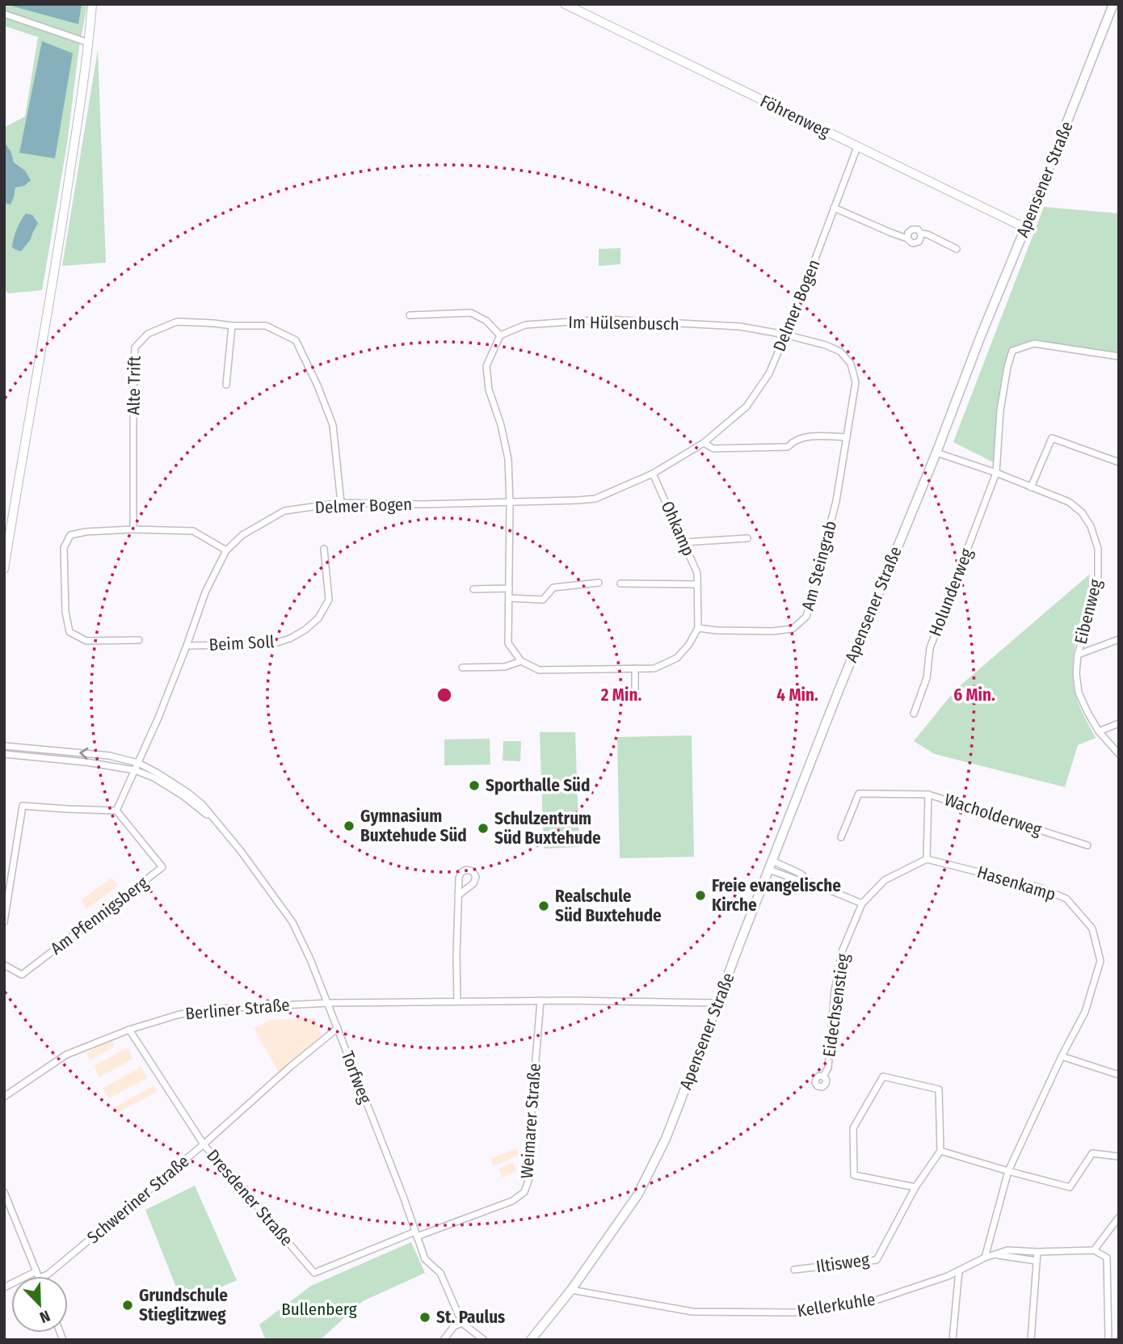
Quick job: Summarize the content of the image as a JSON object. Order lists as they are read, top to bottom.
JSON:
{
  "streets": {
    "main road": ["Apensener Straße"],
    "street": [
      "Föhrenweg",
      "Delmer Bogen",
      "Im Hülsenbusch",
      "Alte Trift",
      "Ohkamp",
      "Am Steingrab",
      "Holunderweg",
      "Eibenweg",
      "Beim Soll",
      "Wacholderweg",
      "Hasenkamp",
      "Am Pfennigsberg",
      "Eidechsenstieg",
      "Berliner Straße",
      "Torfweg",
      "Weimarer Straße",
      "Dresdener Straße",
      "Schweriner Straße",
      "Iltisweg",
      "Kellerkuhle"
    ]
  },
  "crossings": [
    ["Föhrenweg", "Apensener Straße"],
    ["Föhrenweg", "Delmer Bogen"],
    ["Apensener Straße", "Eibenweg"],
    ["Apensener Straße", "Berliner Straße"],
    ["Apensener Straße", "Kellerkuhle"],
    ["Delmer Bogen", "Im Hülsenbusch"],
    ["Delmer Bogen", "Alte Trift"],
    ["Delmer Bogen", "Ohkamp"],
    ["Delmer Bogen", "Am Steingrab"],
    ["Delmer Bogen", "Beim Soll"],
    ["Delmer Bogen", "Torfweg"],
    ["Im Hülsenbusch", "Am Steingrab"],
    ["Ohkamp", "Am Steingrab"],
    ["Holunderweg", "Eibenweg"],
    ["Wacholderweg", "Hasenkamp"],
    ["Hasenkamp", "Kellerkuhle"],
    ["Berliner Straße", "Torfweg"],
    ["Berliner Straße", "Weimarer Straße"],
    ["Berliner Straße", "Dresdener Straße"],
    ["Torfweg", "Weimarer Straße"],
    ["Torfweg", "Dresdener Straße"],
    ["Torfweg", "Schweriner Straße"],
    ["Weimarer Straße", "Dresdener Straße"],
    ["Dresdener Straße", "Schweriner Straße"]
  ],
  "parks": ["Bullenberg"],
  "places": [
    "Sporthalle Süd",
    "Gymnasium Buxtehude Süd",
    "Schulzentrum Süd Buxtehude",
    "Freie evangelische Kirche",
    "Realschule Süd Buxtehude",
    "Grundschule Stieglitzweg",
    "St. Paulus"
  ],
  "north": "bottom right",
  "rings": ["2 Min.", "4 Min.", "6 Min."]
}
